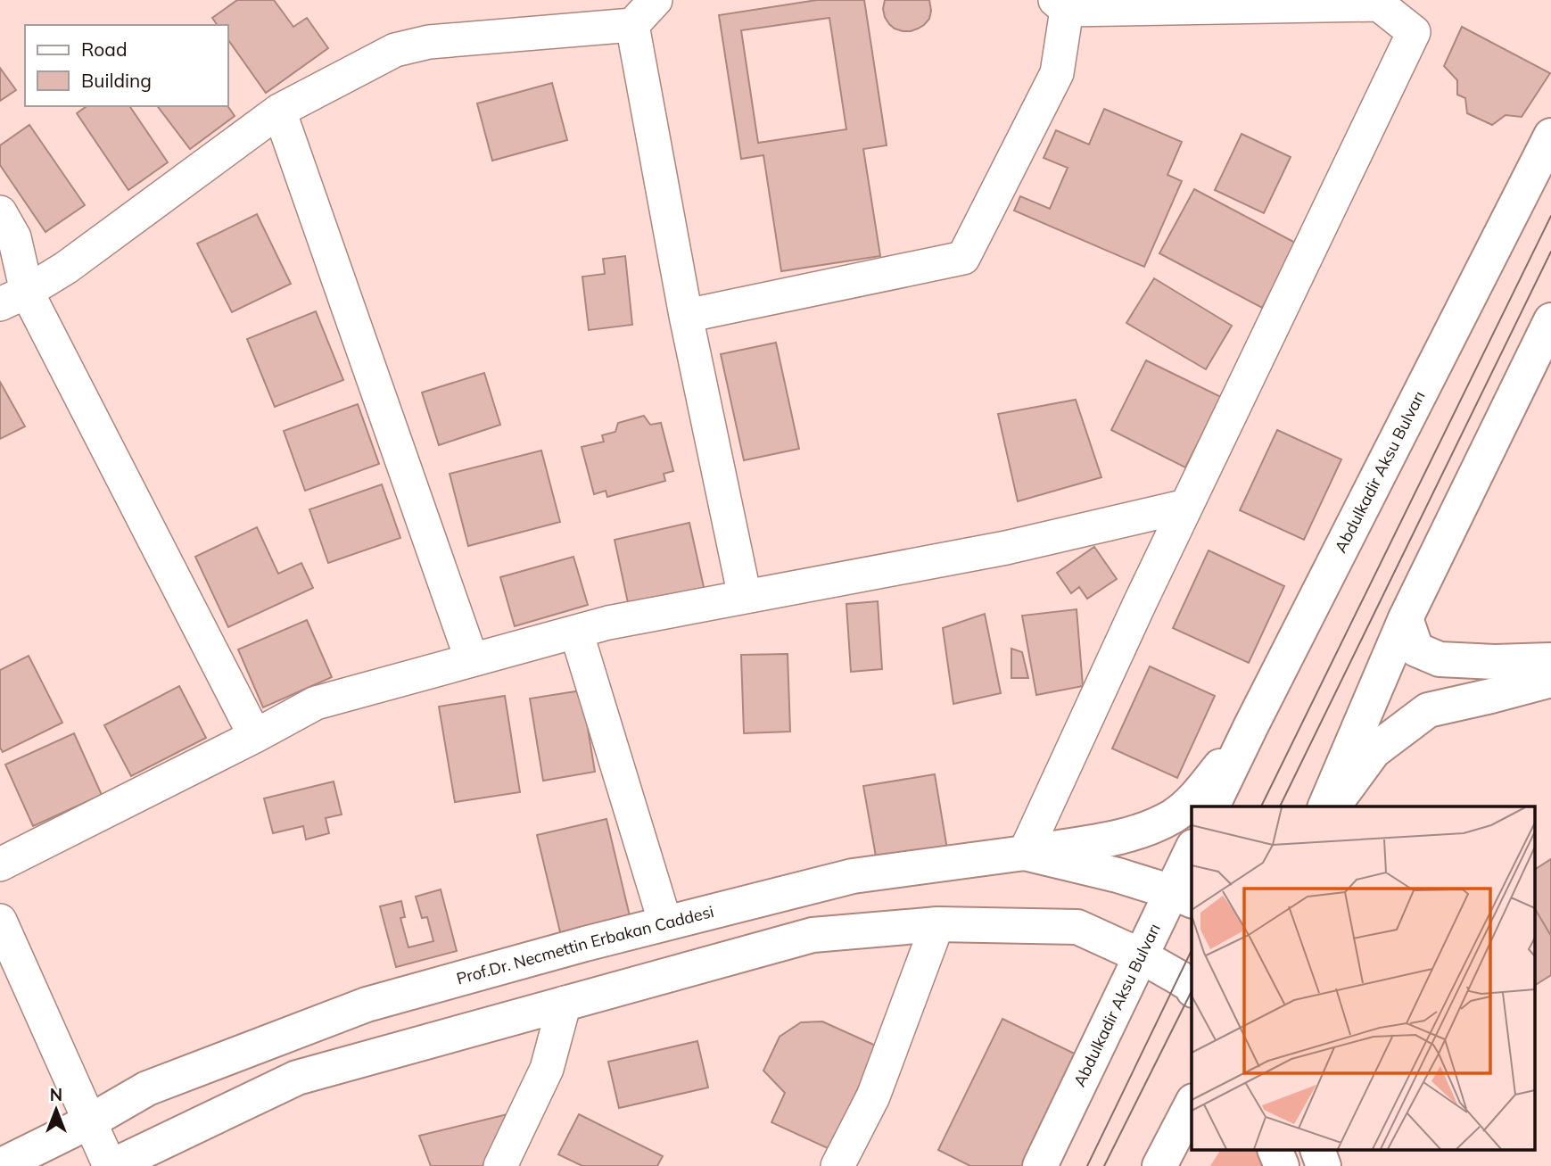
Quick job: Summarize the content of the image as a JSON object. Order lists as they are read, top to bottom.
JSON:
{
  "streets": {
    "main road": ["Abdulkadir Aksu Bulvarı", "Prof.Dr. Necmettin Erbakan Caddesi"]
  },
  "crossings": [
    ["Abdulkadir Aksu Bulvarı", "Prof.Dr. Necmettin Erbakan Caddesi"]
  ],
  "legend": ["Road", "Building"],
  "north": "top"
}
